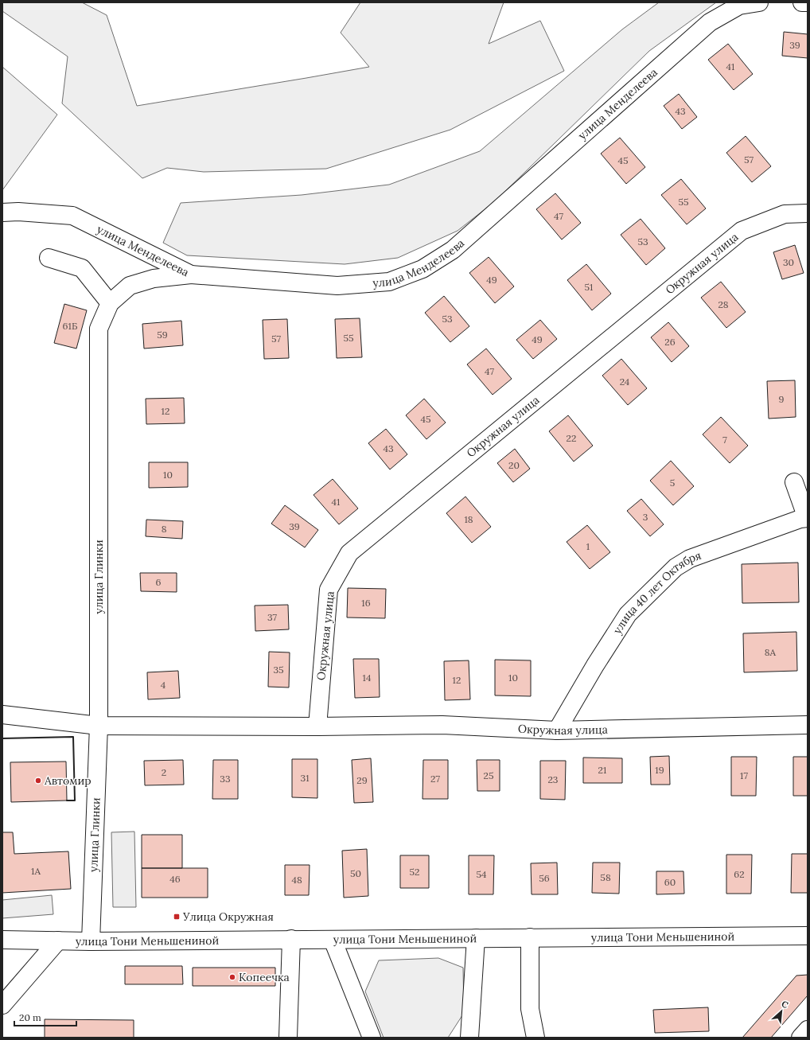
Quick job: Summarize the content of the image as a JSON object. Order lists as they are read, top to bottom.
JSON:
{
  "streets": {
    "street": [
      "улица Менделеева",
      "Окружная улица",
      "улица Глинки",
      "улица 40 лет Октября",
      "улица Тони Меньшениной"
    ]
  },
  "crossings": [
    ["улица Менделеева", "улица Глинки"],
    ["Окружная улица", "улица Глинки"],
    ["Окружная улица", "улица 40 лет Октября"],
    ["улица Глинки", "улица Тони Меньшениной"]
  ],
  "places": {
    "other": ["Автомир", "Копеечка"],
    "transit": ["Улица Окружная"]
  },
  "house_numbers": [
    "39",
    "41",
    "43",
    "57",
    "45",
    "55",
    "47",
    "53",
    "30",
    "49",
    "51",
    "28",
    "53",
    "61Б",
    "59",
    "55",
    "57",
    "49",
    "26",
    "47",
    "24",
    "9",
    "12",
    "45",
    "22",
    "7",
    "43",
    "20",
    "10",
    "5",
    "41",
    "3",
    "18",
    "39",
    "8",
    "1",
    "6",
    "16",
    "37",
    "8А",
    "35",
    "14",
    "10",
    "12",
    "4",
    "21",
    "19",
    "2",
    "25",
    "17",
    "31",
    "33",
    "27",
    "23",
    "29",
    "1А",
    "52",
    "50",
    "54",
    "62",
    "58",
    "56",
    "46",
    "48",
    "60"
  ],
  "scale_bar": "20 m",
  "north": "top right"
}
